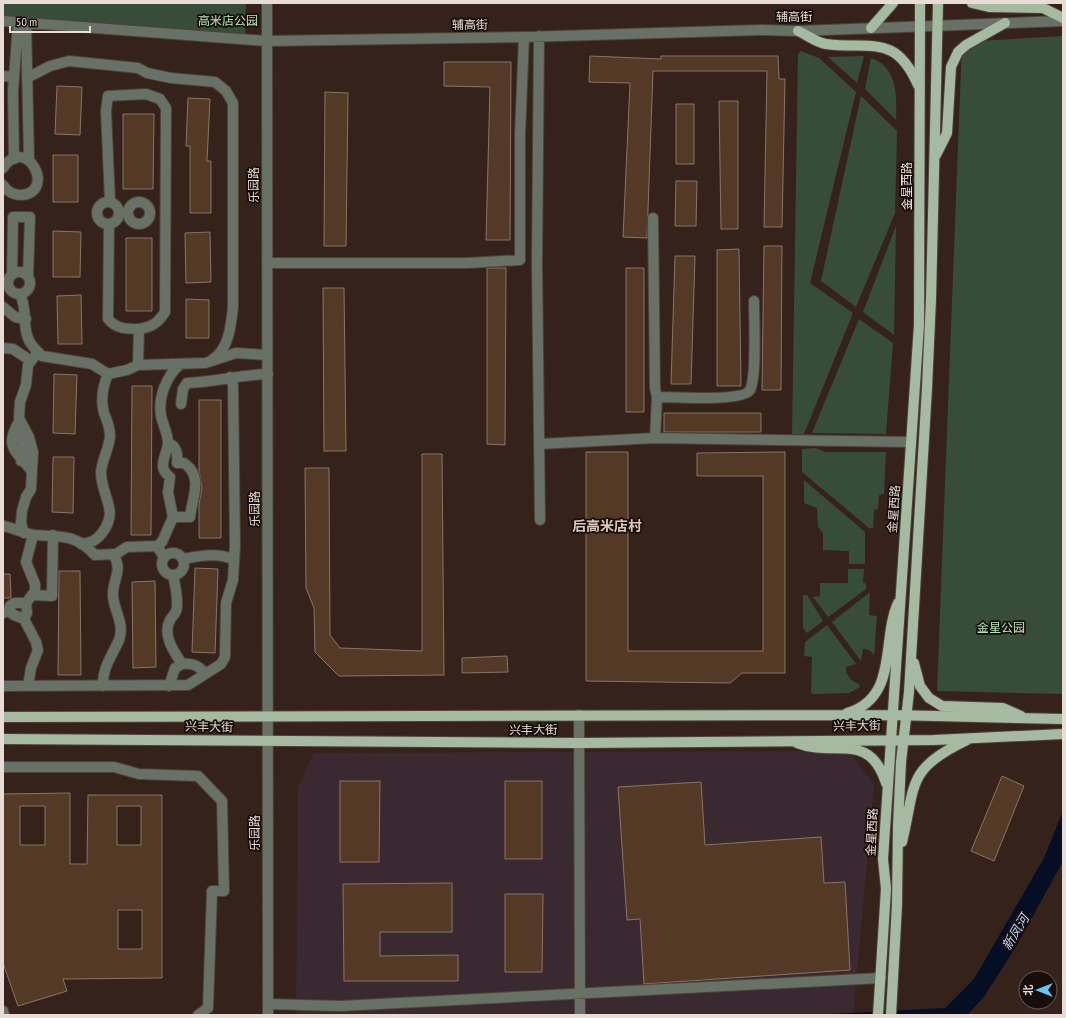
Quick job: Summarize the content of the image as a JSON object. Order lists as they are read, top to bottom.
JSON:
{
  "streets": {
    "main road": ["金星西路", "兴丰大街"],
    "street": ["辅高街", "乐园路"]
  },
  "crossings": [
    ["辅高街", "乐园路"],
    ["辅高街", "金星西路"],
    ["乐园路", "兴丰大街"],
    ["金星西路", "兴丰大街"]
  ],
  "districts": ["后高米店村"],
  "water": ["新凤河"],
  "parks": ["高米店公园", "金星公园"],
  "scale_bar": "50 m",
  "north": "left"
}
